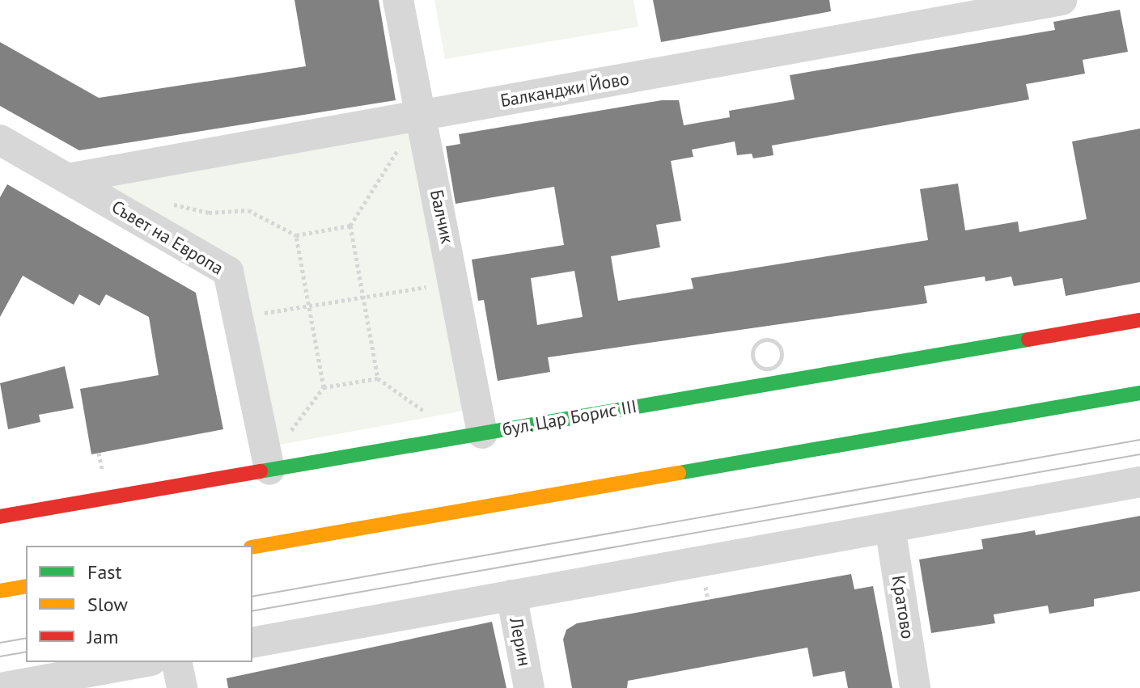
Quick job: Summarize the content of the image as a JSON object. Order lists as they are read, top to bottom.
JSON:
{
  "streets": {
    "street": [
      "Балканджи Йово",
      "Балчик",
      "Съвет на Европа",
      "бул. Цар Борис III",
      "Кратово",
      "Лерин"
    ]
  },
  "crossings": [
    ["Балканджи Йово", "Балчик"],
    ["Балканджи Йово", "Съвет на Европа"],
    ["Балчик", "бул. Цар Борис III"],
    ["Съвет на Европа", "бул. Цар Борис III"]
  ],
  "legend": ["Fast", "Slow", "Jam"]
}
